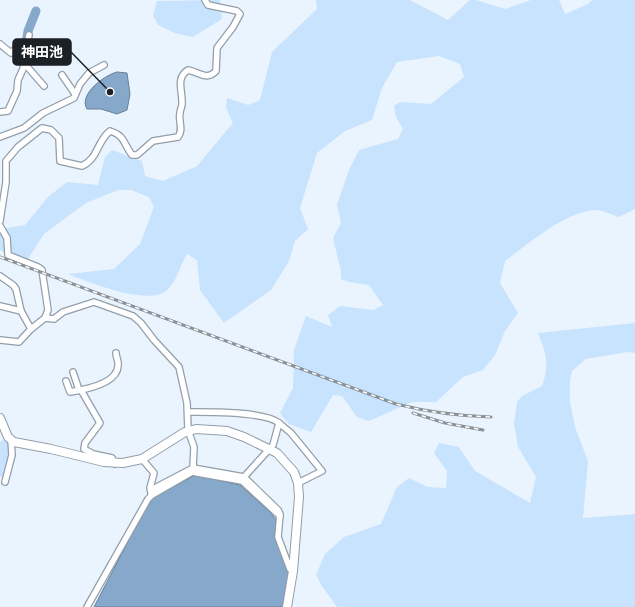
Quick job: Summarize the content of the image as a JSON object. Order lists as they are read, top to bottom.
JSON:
{
  "places": ["神田池"]
}
